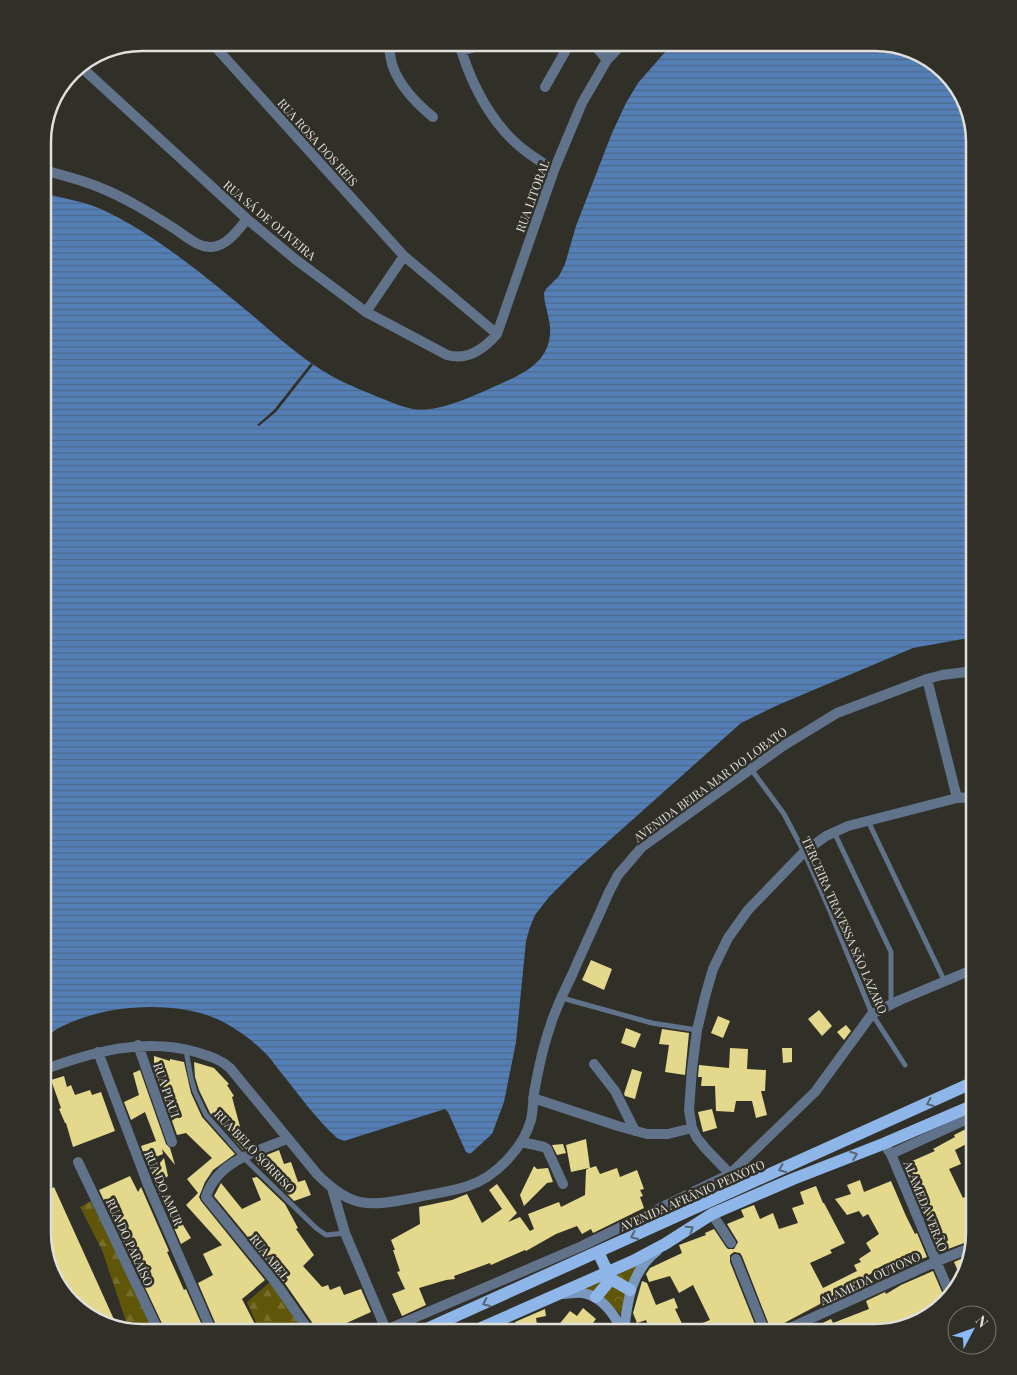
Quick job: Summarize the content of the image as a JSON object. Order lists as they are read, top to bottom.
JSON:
{
  "streets": {
    "main road": ["AVENIDA AFRÂNIO PEIXOTO"],
    "street": [
      "RUA ROSA DOS REIS",
      "RUA LITORAL",
      "RUA SÁ DE OLIVEIRA",
      "AVENIDA BEIRA MAR DO LOBATO",
      "RUA PIAUI",
      "RUA DO AMUR",
      "ALAMEDA VERÃO",
      "RUA DO PARAÍSO",
      "RUA ABEL",
      "ALAMEDA OUTONO"
    ],
    "lane": ["TERCEIRA TRAVESSA SÃO LAZARO", "RUA BELO SORRISO"]
  },
  "crossings": [
    ["RUA ROSA DOS REIS", "RUA LITORAL"],
    ["RUA ROSA DOS REIS", "RUA SÁ DE OLIVEIRA"],
    ["RUA LITORAL", "RUA SÁ DE OLIVEIRA"],
    ["AVENIDA BEIRA MAR DO LOBATO", "TERCEIRA TRAVESSA SÃO LAZARO"],
    ["AVENIDA BEIRA MAR DO LOBATO", "RUA PIAUI"],
    ["AVENIDA BEIRA MAR DO LOBATO", "RUA BELO SORRISO"],
    ["AVENIDA BEIRA MAR DO LOBATO", "RUA DO AMUR"],
    ["RUA BELO SORRISO", "RUA ABEL"],
    ["AVENIDA AFRÂNIO PEIXOTO", "ALAMEDA VERÃO"],
    ["ALAMEDA VERÃO", "ALAMEDA OUTONO"]
  ],
  "north": "top right"
}
